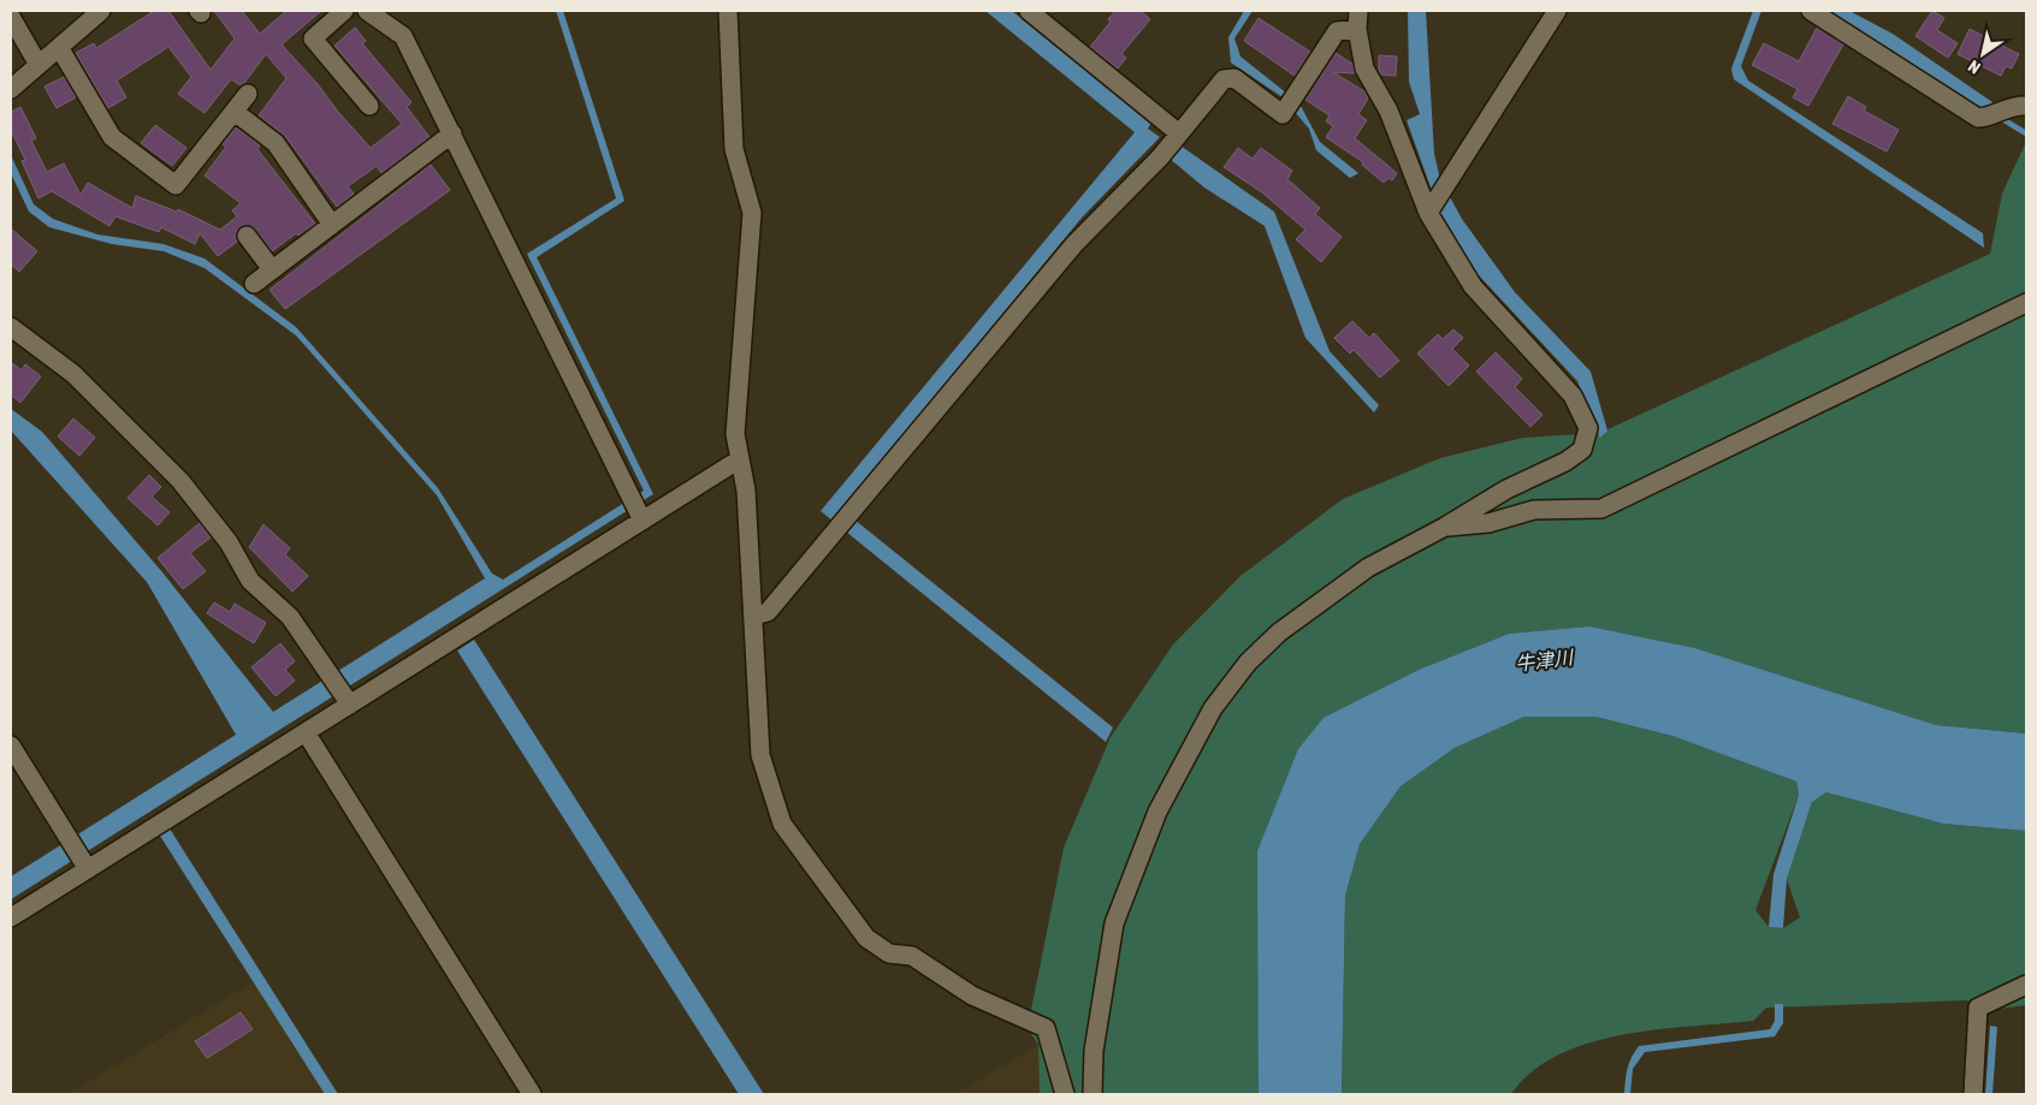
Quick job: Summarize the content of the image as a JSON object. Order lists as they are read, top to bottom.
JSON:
{
  "water": ["牛津川"],
  "north": "bottom left"
}
